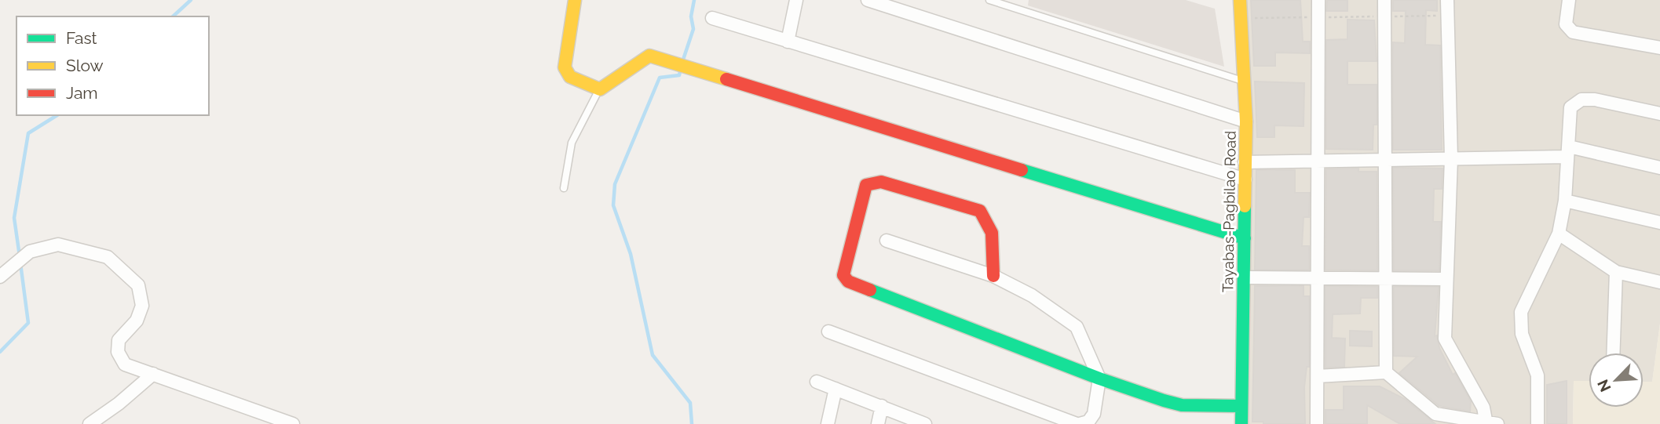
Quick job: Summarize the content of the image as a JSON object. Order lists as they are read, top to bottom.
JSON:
{
  "streets": {
    "street": ["Tayabas-Pagbilao Road"]
  },
  "legend": ["Fast", "Slow", "Jam"],
  "north": "bottom left"
}
